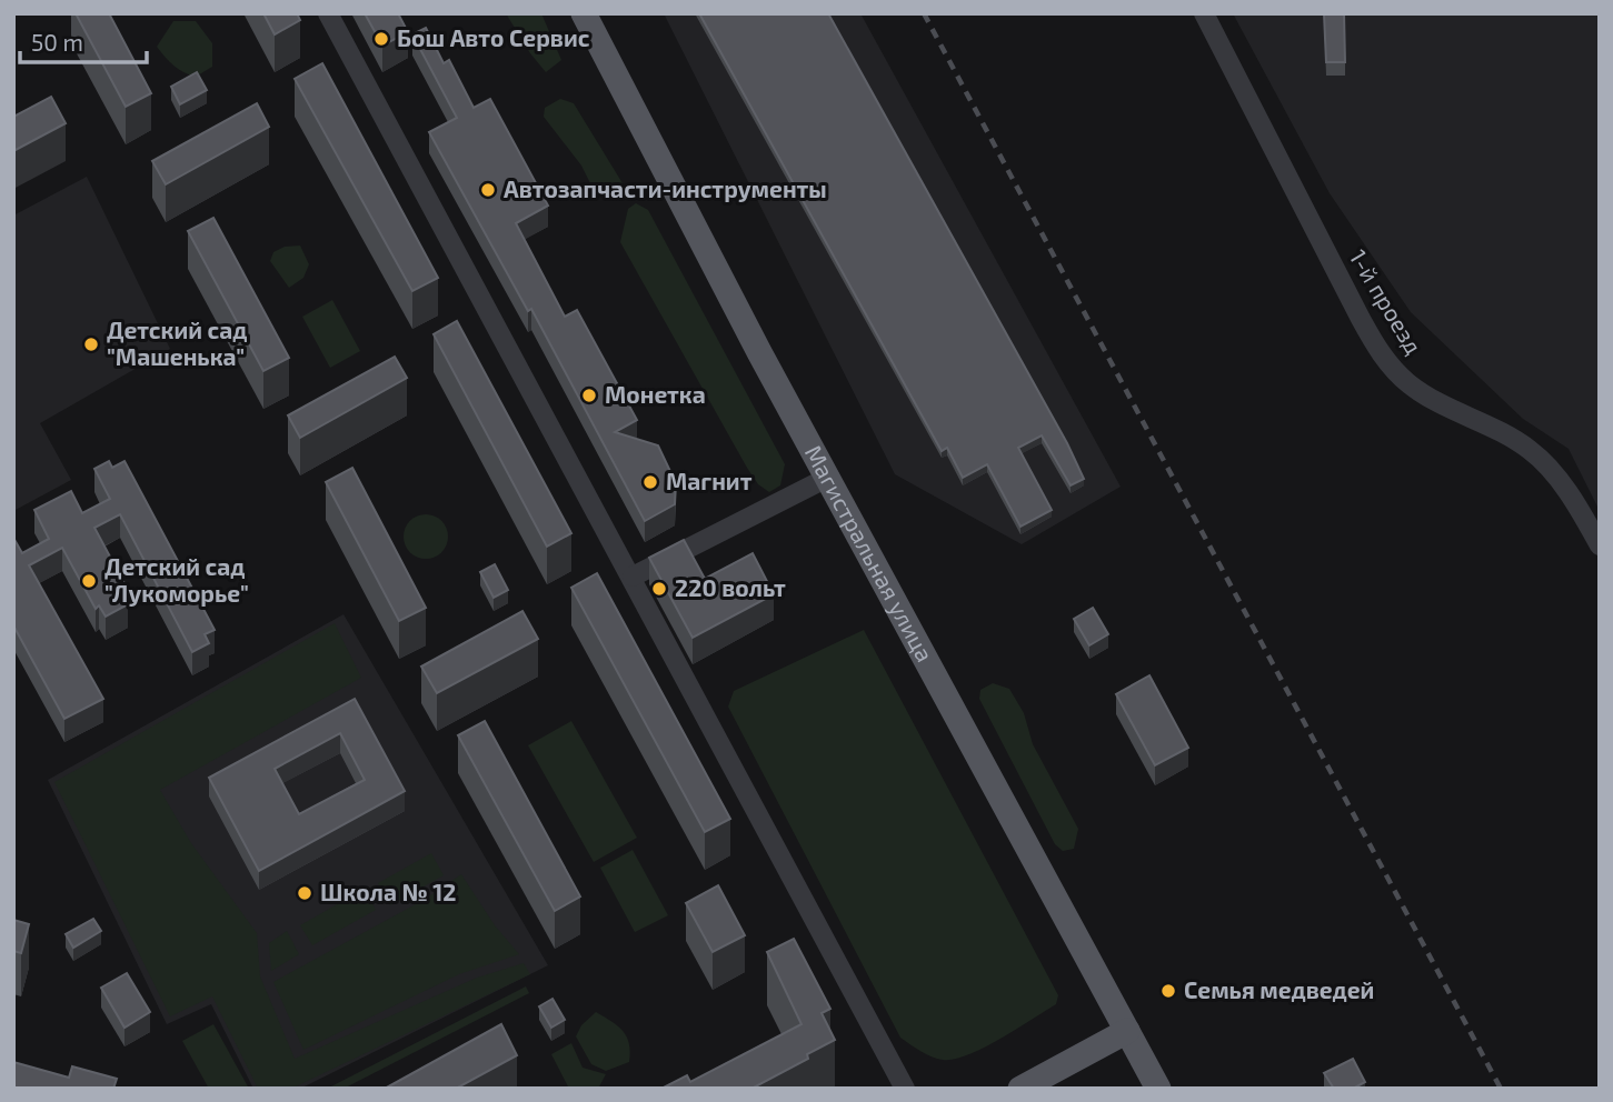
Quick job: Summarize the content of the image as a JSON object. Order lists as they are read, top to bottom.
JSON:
{
  "streets": {
    "main road": ["Магистральная улица"],
    "street": ["1-й проезд"]
  },
  "places": [
    "Бош Авто Сервис",
    "Автозапчасти-инструменты",
    "Детский сад \"Машенька\"",
    "Монетка",
    "Магнит",
    "Детский сад \"Лукоморье\"",
    "220 вольт",
    "Школа № 12",
    "Семья медведей"
  ],
  "scale_bar": "50 m"
}
